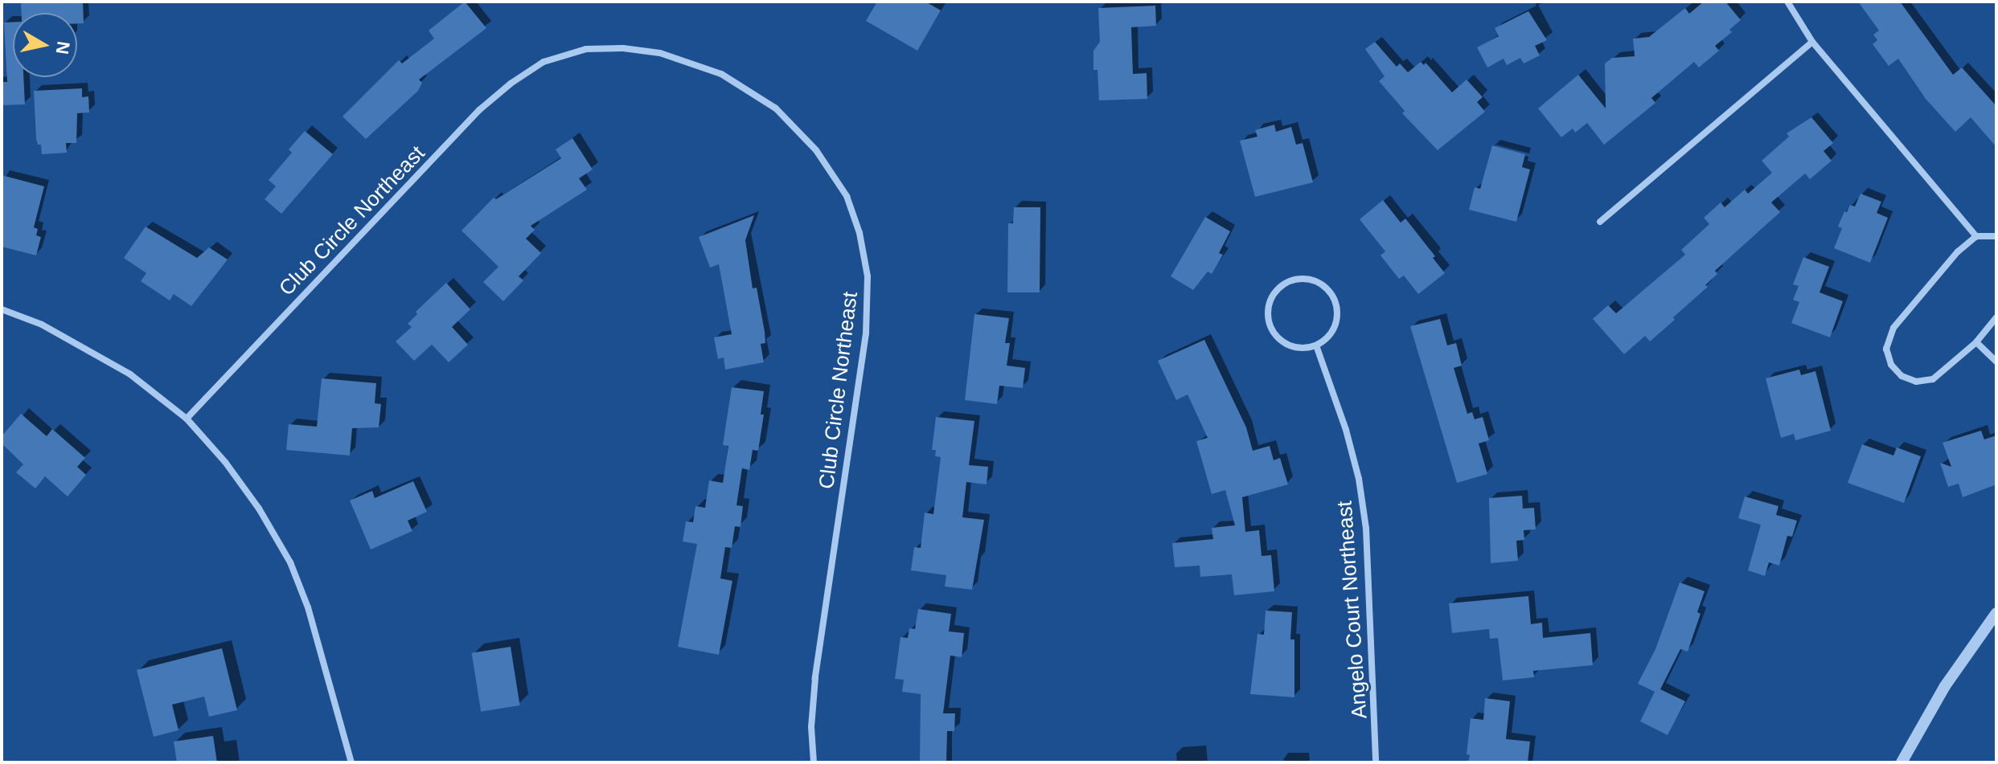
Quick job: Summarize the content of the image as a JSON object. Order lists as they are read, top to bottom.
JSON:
{
  "streets": {
    "street": ["Club Circle Northeast", "Angelo Court Northeast"]
  },
  "north": "right"
}
